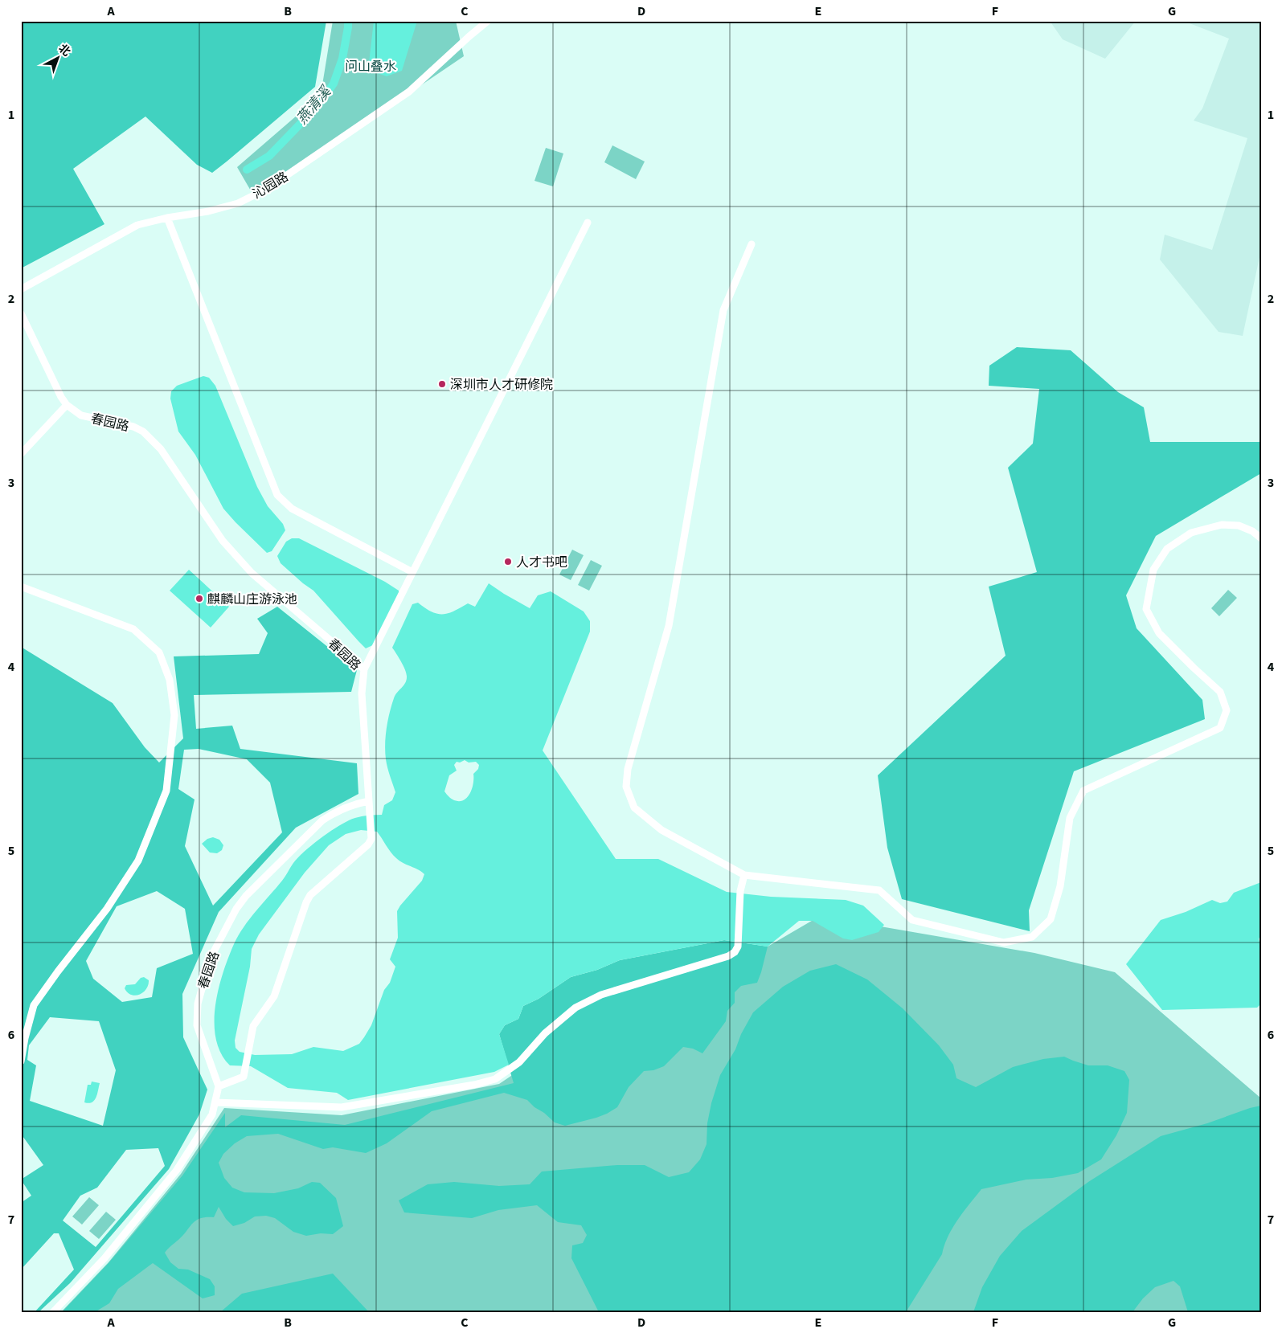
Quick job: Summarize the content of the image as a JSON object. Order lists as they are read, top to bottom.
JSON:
{
  "streets": {
    "street": ["沁园路", "春园路"]
  },
  "water": ["燕清溪"],
  "parks": ["问山叠水"],
  "places": ["深圳市人才研修院", "人才书吧", "麒麟山庄游泳池"],
  "north": "top right",
  "grid": {
    "columns": [
      "A",
      "B",
      "C",
      "D",
      "E",
      "F",
      "G"
    ],
    "rows": [
      "1",
      "2",
      "3",
      "4",
      "5",
      "6",
      "7"
    ]
  }
}
